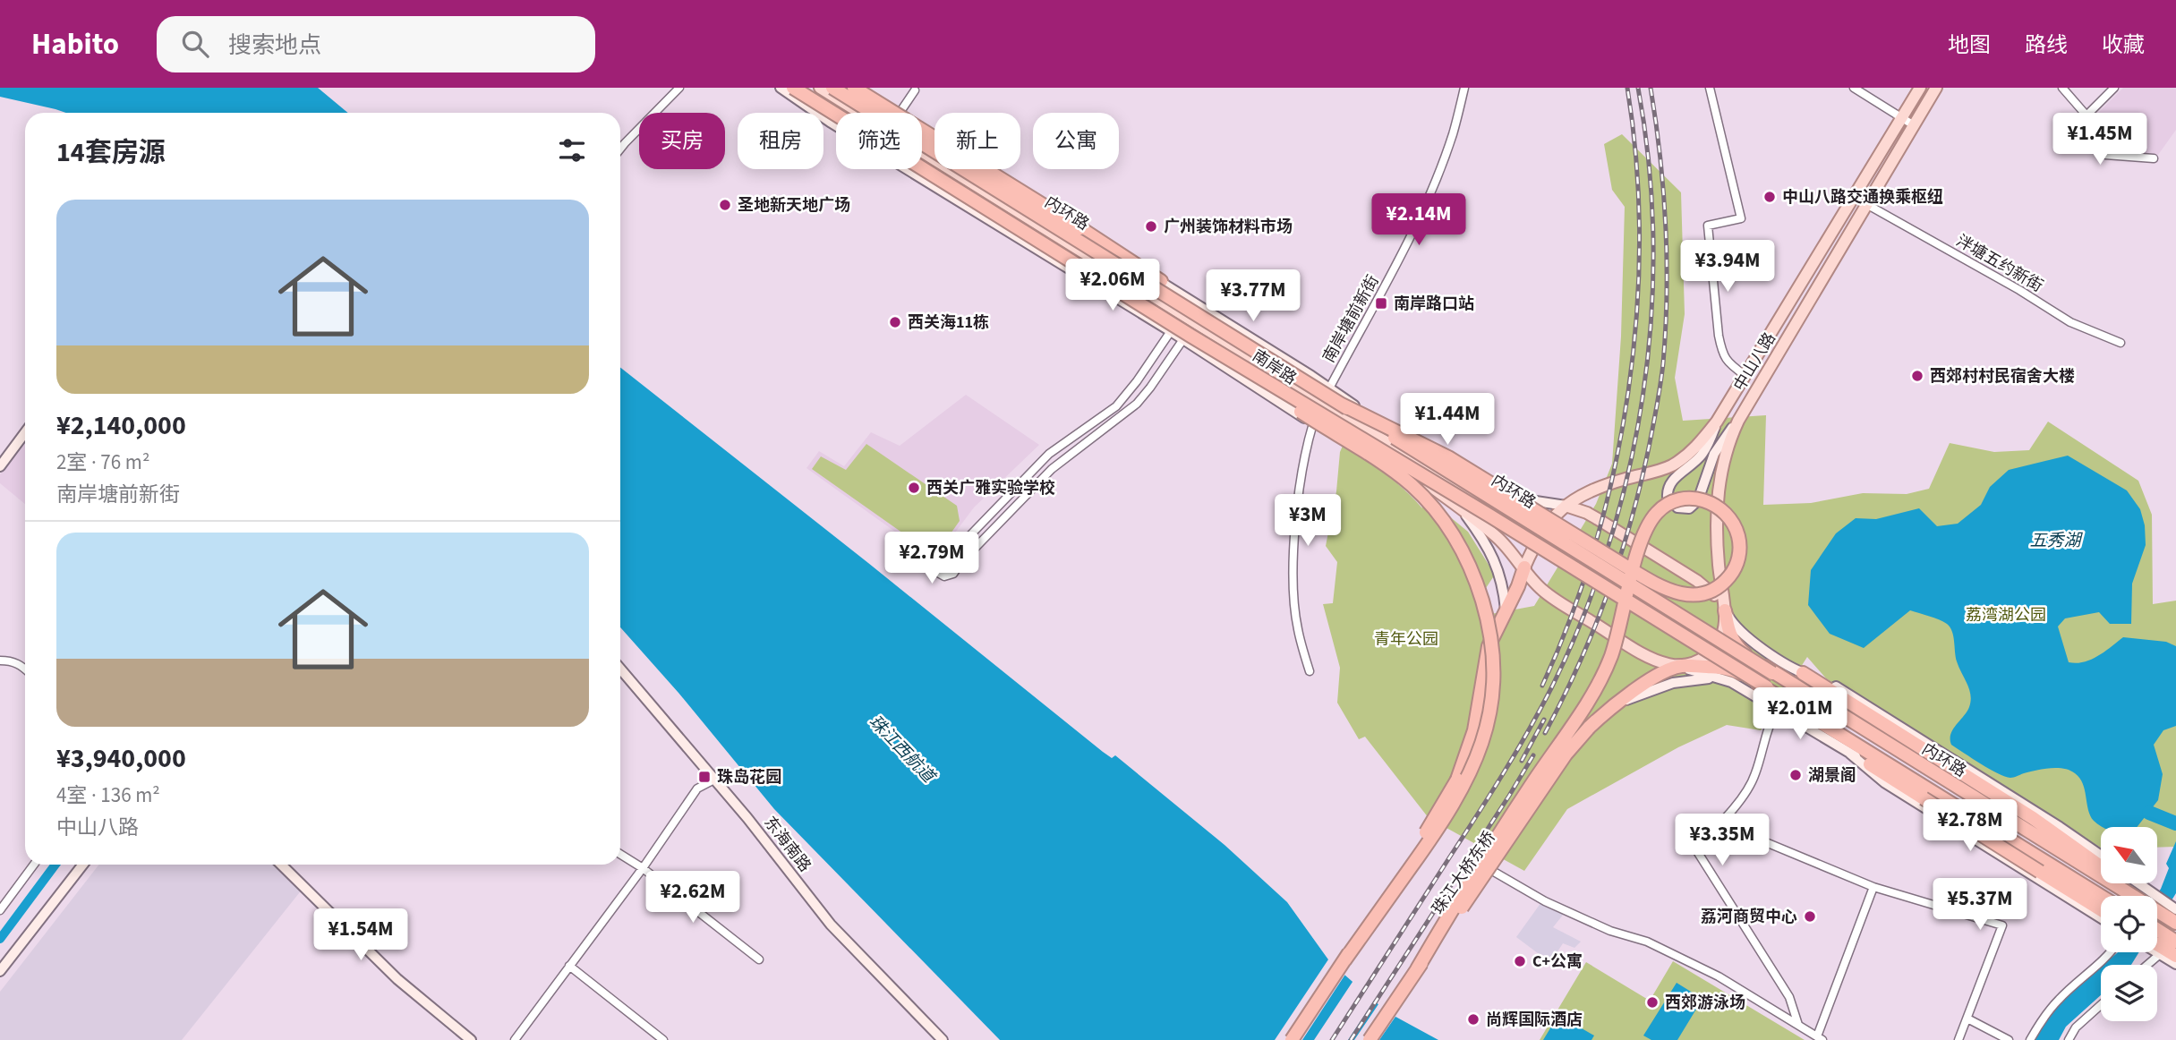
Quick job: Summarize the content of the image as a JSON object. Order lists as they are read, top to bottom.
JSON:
{
  "streets": {
    "highway": ["内环路", "珠江大桥东桥"],
    "main road": ["中山八路", "南岸路", "东海南路"],
    "street": ["泮塘五约新街", "南岸塘前新街"]
  },
  "crossings": [
    ["内环路", "南岸路"],
    ["泮塘五约新街", "中山八路"],
    ["中山八路", "南岸路"],
    ["中山八路", "珠江大桥东桥"],
    ["南岸路", "珠江大桥东桥"]
  ],
  "water": ["五秀湖", "珠江西航道"],
  "parks": ["荔湾湖公园", "青年公园"],
  "places": {
    "other": [
      "中山八路交通换乘枢纽",
      "圣地新天地广场",
      "广州装饰材料市场",
      "西关海11栋",
      "西郊村村民宿舍大楼",
      "西关广雅实验学校",
      "湖景阁",
      "荔河商贸中心",
      "C+公寓",
      "西郊游泳场",
      "尚辉国际酒店"
    ],
    "transit": ["南岸路口站", "珠岛花园"]
  },
  "north": "top left",
  "page": {
    "header": "Habito",
    "search": "搜索地点",
    "nav": ["地图", "路线", "收藏"],
    "price": [
      "¥1.45M",
      "¥2.14M",
      "¥3.94M",
      "¥2.06M",
      "¥3.77M",
      "¥1.44M",
      "¥3M",
      "¥2.79M",
      "¥2.01M",
      "¥2.78M",
      "¥3.35M",
      "¥2.62M",
      "¥5.37M",
      "¥1.54M"
    ],
    "chip": [
      "买房",
      "租房",
      "筛选",
      "新上",
      "公寓"
    ],
    "heading": "14套房源",
    "list": [
      {
        "name": "¥2,140,000",
        "note": "2室 · 76 m² · 南岸塘前新街"
      },
      {
        "name": "¥3,940,000",
        "note": "4室 · 136 m² · 中山八路"
      }
    ]
  }
}
